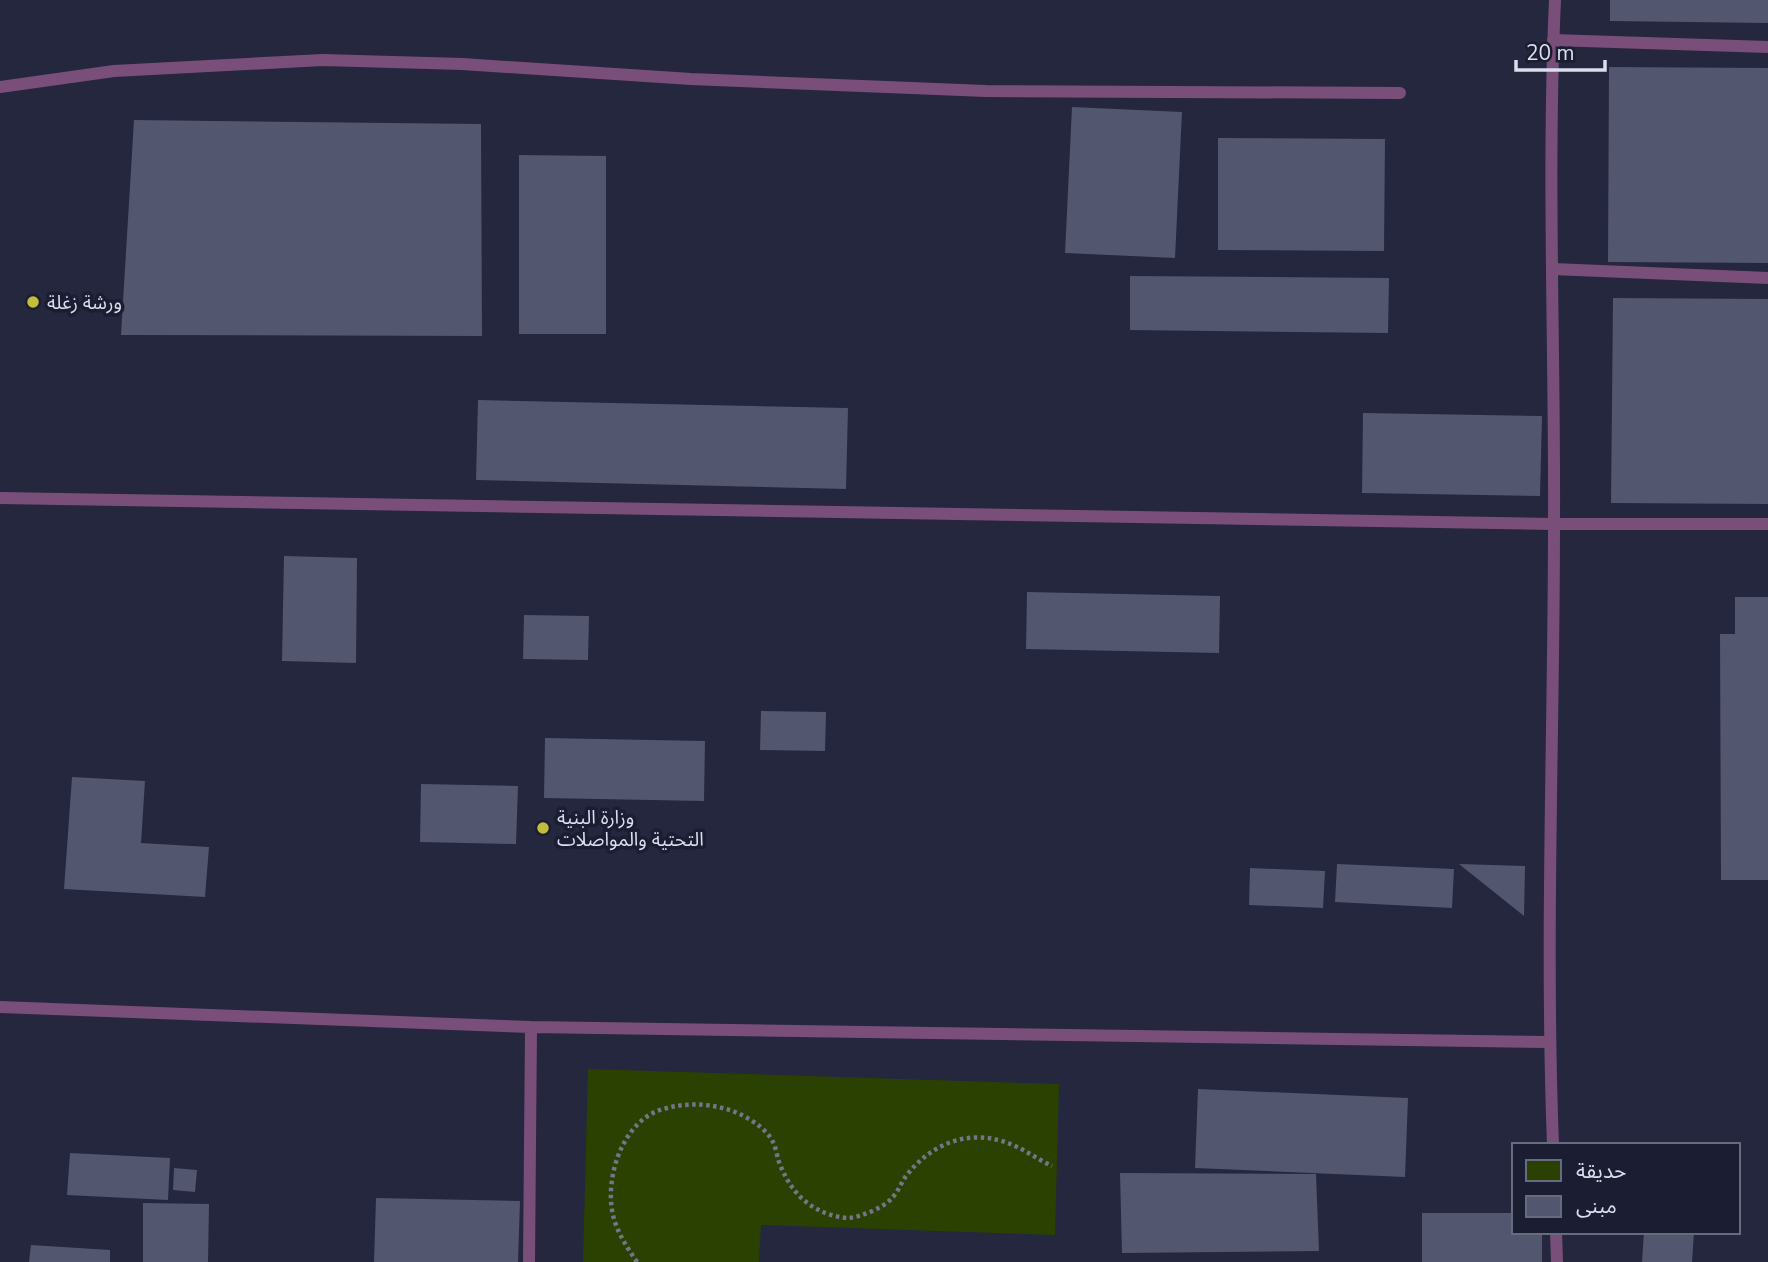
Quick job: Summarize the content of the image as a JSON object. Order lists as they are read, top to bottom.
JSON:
{
  "places": ["ورشة زغلة", "وزارة البنية التحتية والمواصلات"],
  "legend": ["حديقة", "مبنى"],
  "scale_bar": "20 m"
}
